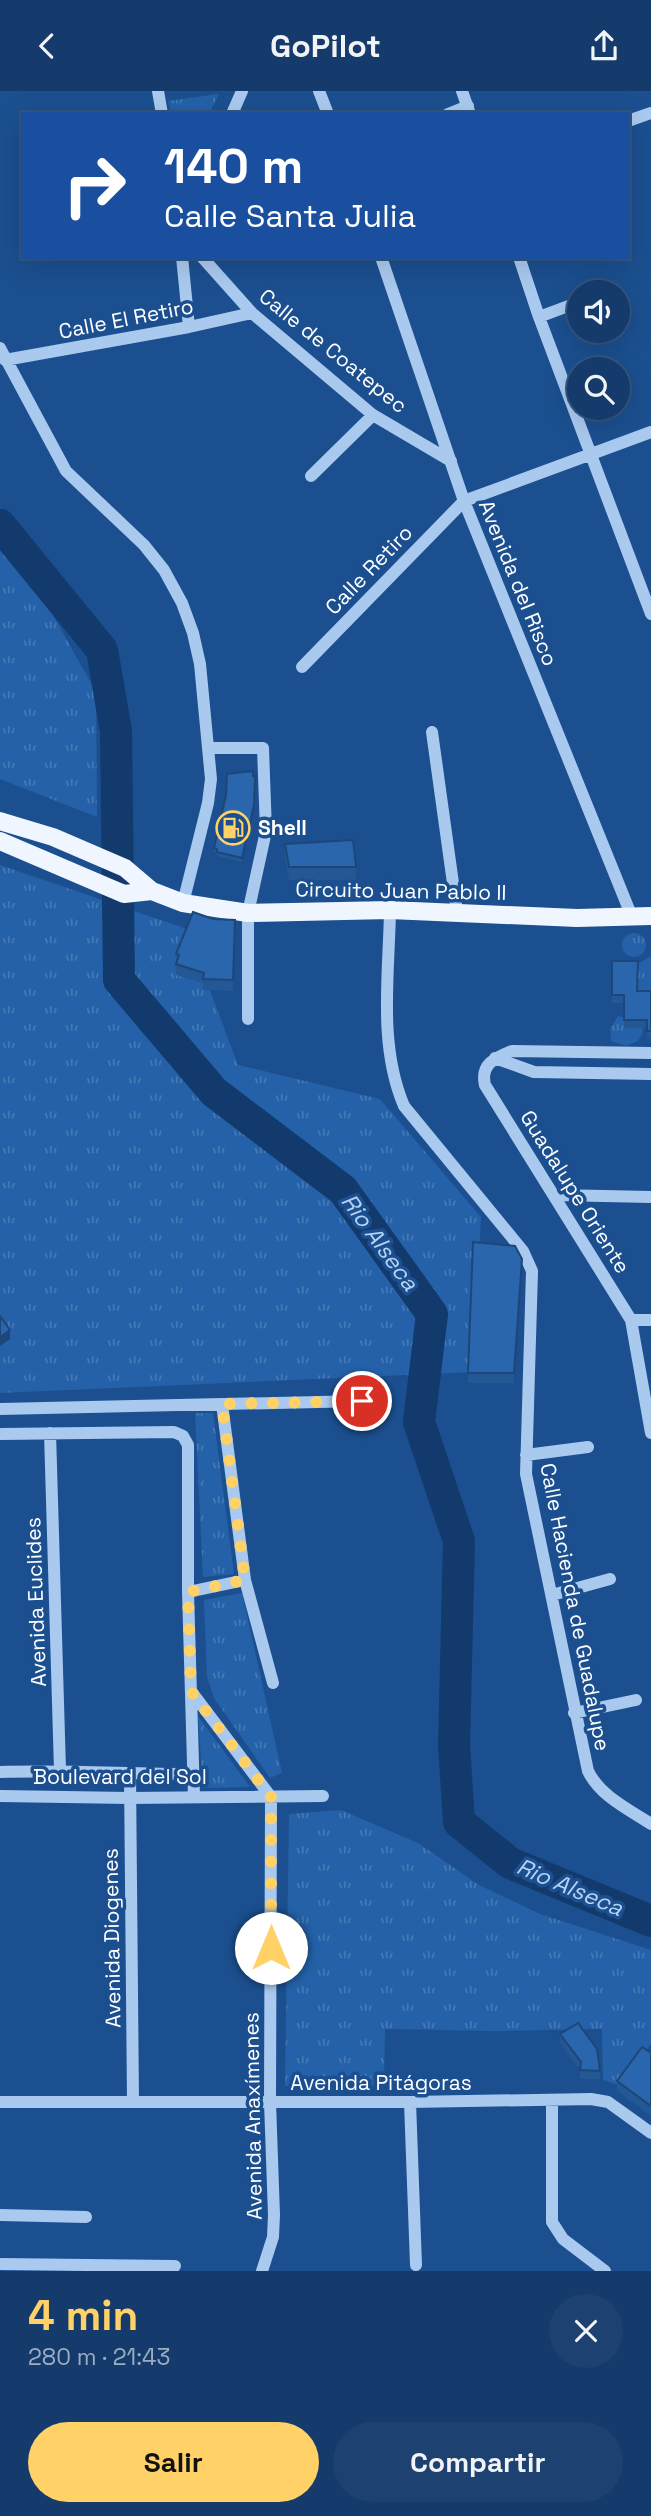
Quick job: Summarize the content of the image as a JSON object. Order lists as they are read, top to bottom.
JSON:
{
  "streets": {
    "main road": ["Circuito Juan Pablo II"],
    "street": [
      "Calle El Retiro",
      "Calle de Coatepec",
      "Calle Retiro",
      "Avenida del Risco",
      "Guadalupe Oriente",
      "Avenida Euclides",
      "Calle Hacienda de Guadalupe",
      "Boulevard del Sol",
      "Avenida Diogenes",
      "Avenida Pitágoras",
      "Avenida Anaxímenes"
    ]
  },
  "crossings": [
    ["Calle El Retiro", "Calle de Coatepec"],
    ["Calle de Coatepec", "Avenida del Risco"],
    ["Calle Retiro", "Avenida del Risco"],
    ["Avenida del Risco", "Circuito Juan Pablo II"],
    ["Circuito Juan Pablo II", "Calle Hacienda de Guadalupe"],
    ["Avenida Euclides", "Boulevard del Sol"],
    ["Boulevard del Sol", "Avenida Diogenes"],
    ["Boulevard del Sol", "Avenida Anaxímenes"],
    ["Avenida Diogenes", "Avenida Pitágoras"],
    ["Avenida Pitágoras", "Avenida Anaxímenes"]
  ],
  "water": ["Rio Alseca"],
  "places": {
    "fuel station": ["Shell"]
  },
  "page": {
    "header": "GoPilot",
    "turn": ["140 m", "Calle Santa Julia"],
    "heading": ["4 min", "280 m · 21:43"],
    "buttons": ["Salir", "Compartir"]
  }
}
